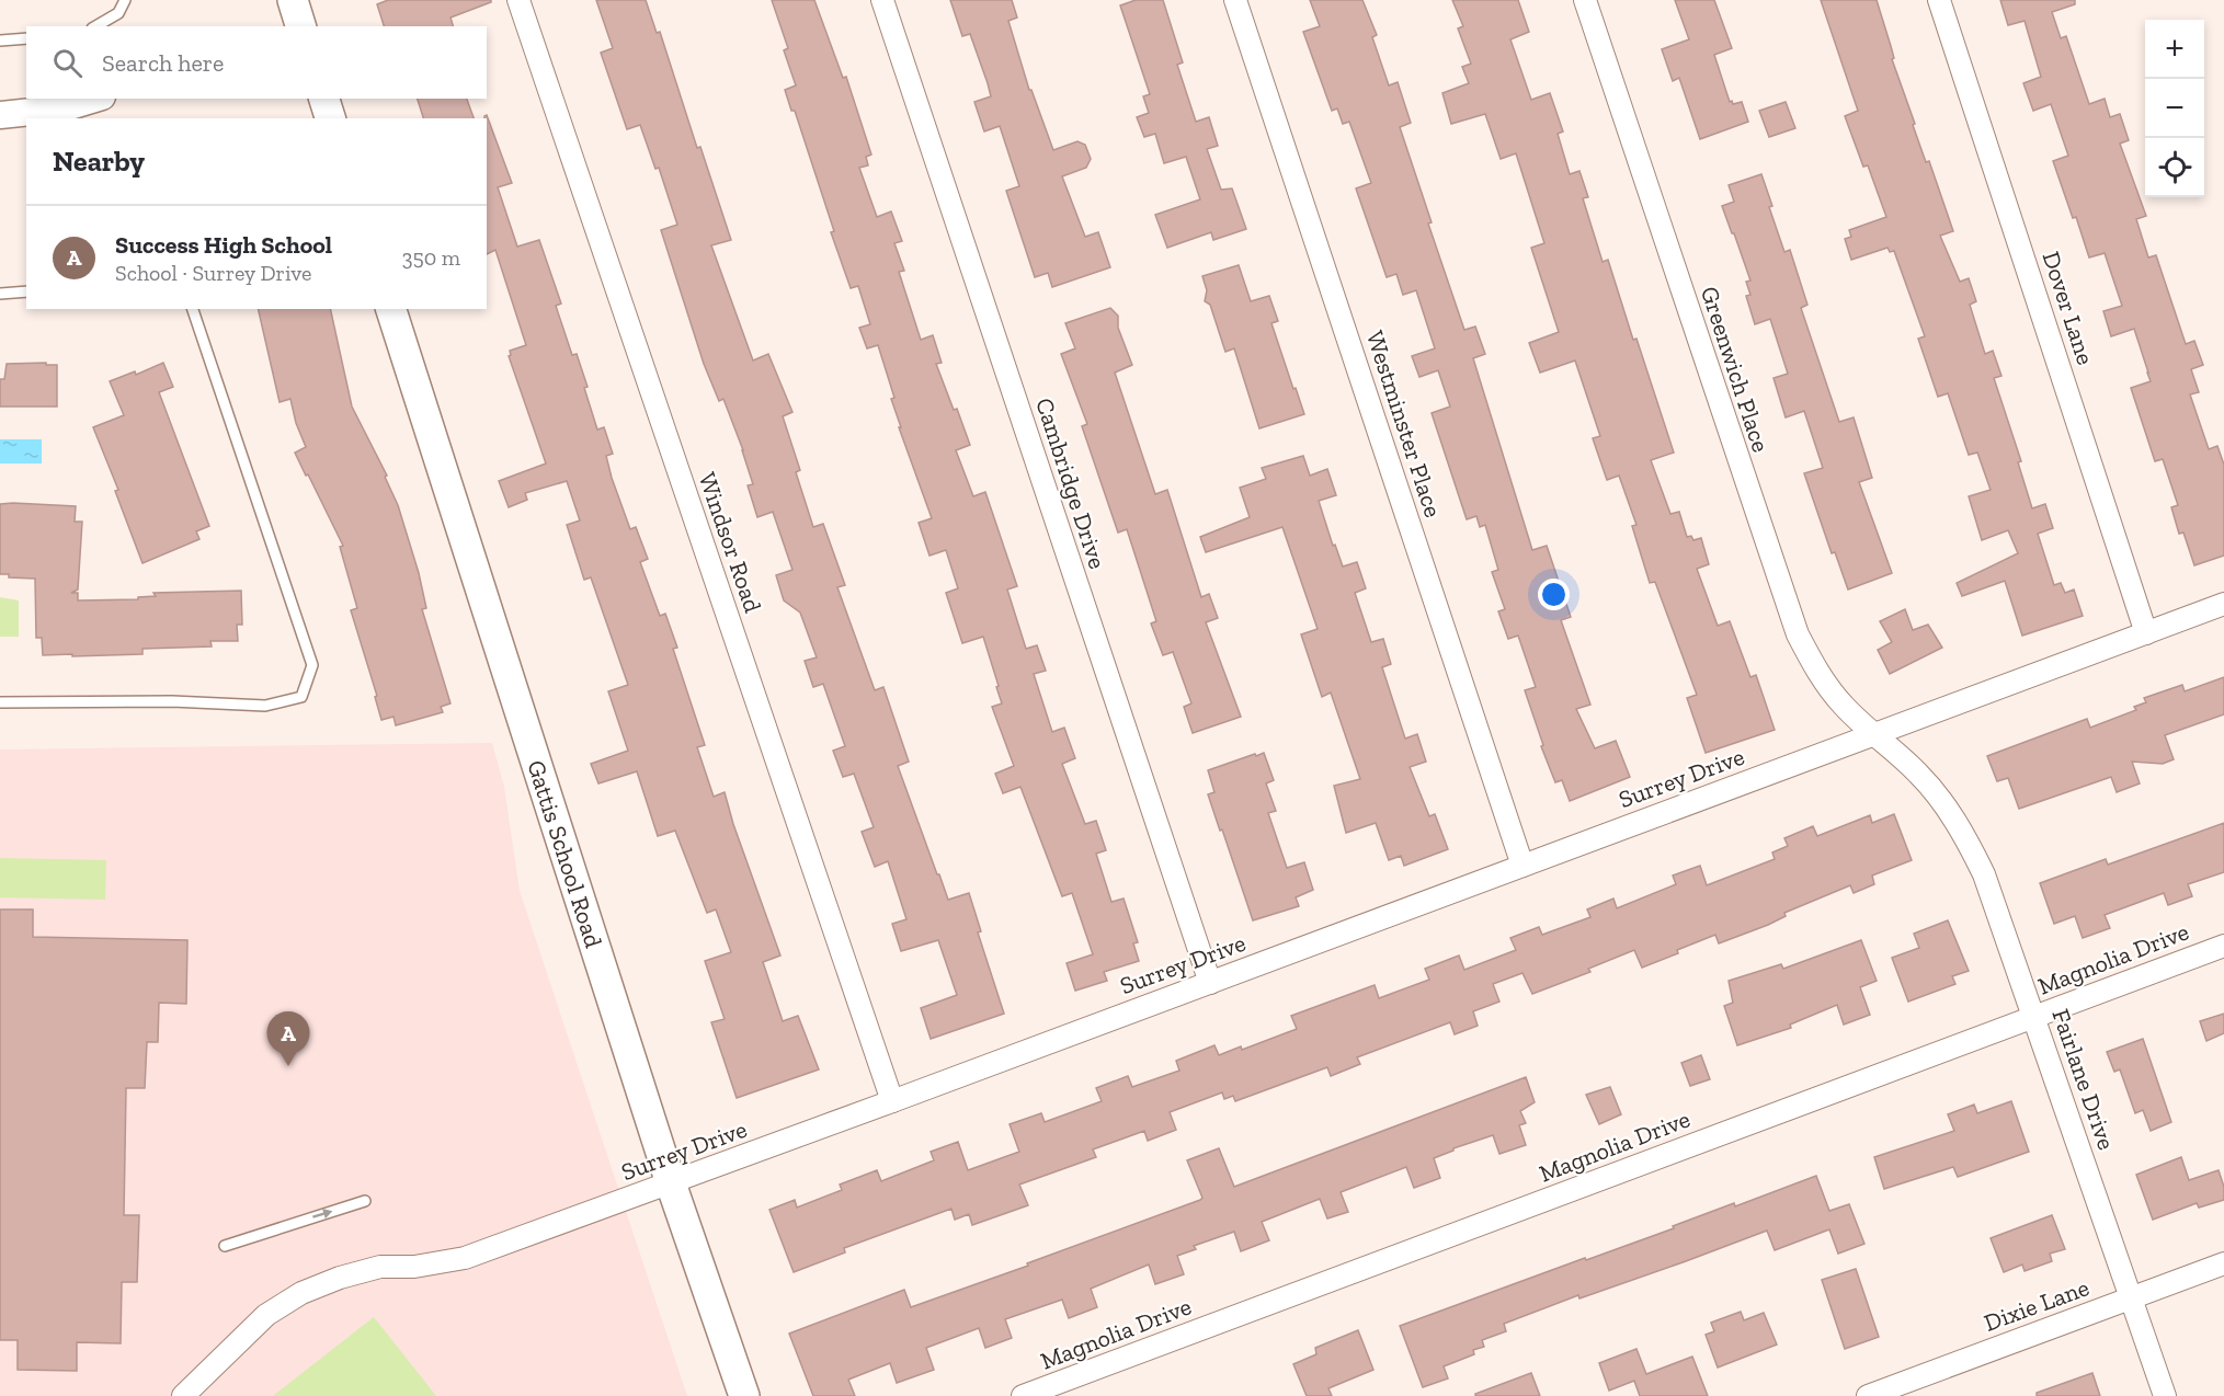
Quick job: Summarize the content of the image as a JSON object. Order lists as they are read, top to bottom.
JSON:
{
  "streets": {
    "main road": ["Gattis School Road"],
    "street": [
      "Dover Lane",
      "Greenwich Place",
      "Westminster Place",
      "Cambridge Drive",
      "Windsor Road",
      "Surrey Drive",
      "Magnolia Drive",
      "Fairlane Drive",
      "Dixie Lane"
    ]
  },
  "crossings": [
    ["Dover Lane", "Surrey Drive"],
    ["Greenwich Place", "Surrey Drive"],
    ["Greenwich Place", "Fairlane Drive"],
    ["Westminster Place", "Surrey Drive"],
    ["Cambridge Drive", "Surrey Drive"],
    ["Windsor Road", "Surrey Drive"],
    ["Surrey Drive", "Gattis School Road"],
    ["Surrey Drive", "Fairlane Drive"],
    ["Magnolia Drive", "Fairlane Drive"],
    ["Fairlane Drive", "Dixie Lane"]
  ],
  "page": {
    "map_buttons": ["+", "−"],
    "search": "Search here",
    "heading": "Nearby",
    "list": [
      {
        "mark": "A",
        "name": "Success High School",
        "note": "School · Surrey Drive",
        "value": "350 m"
      }
    ],
    "pins": "A"
  }
}
